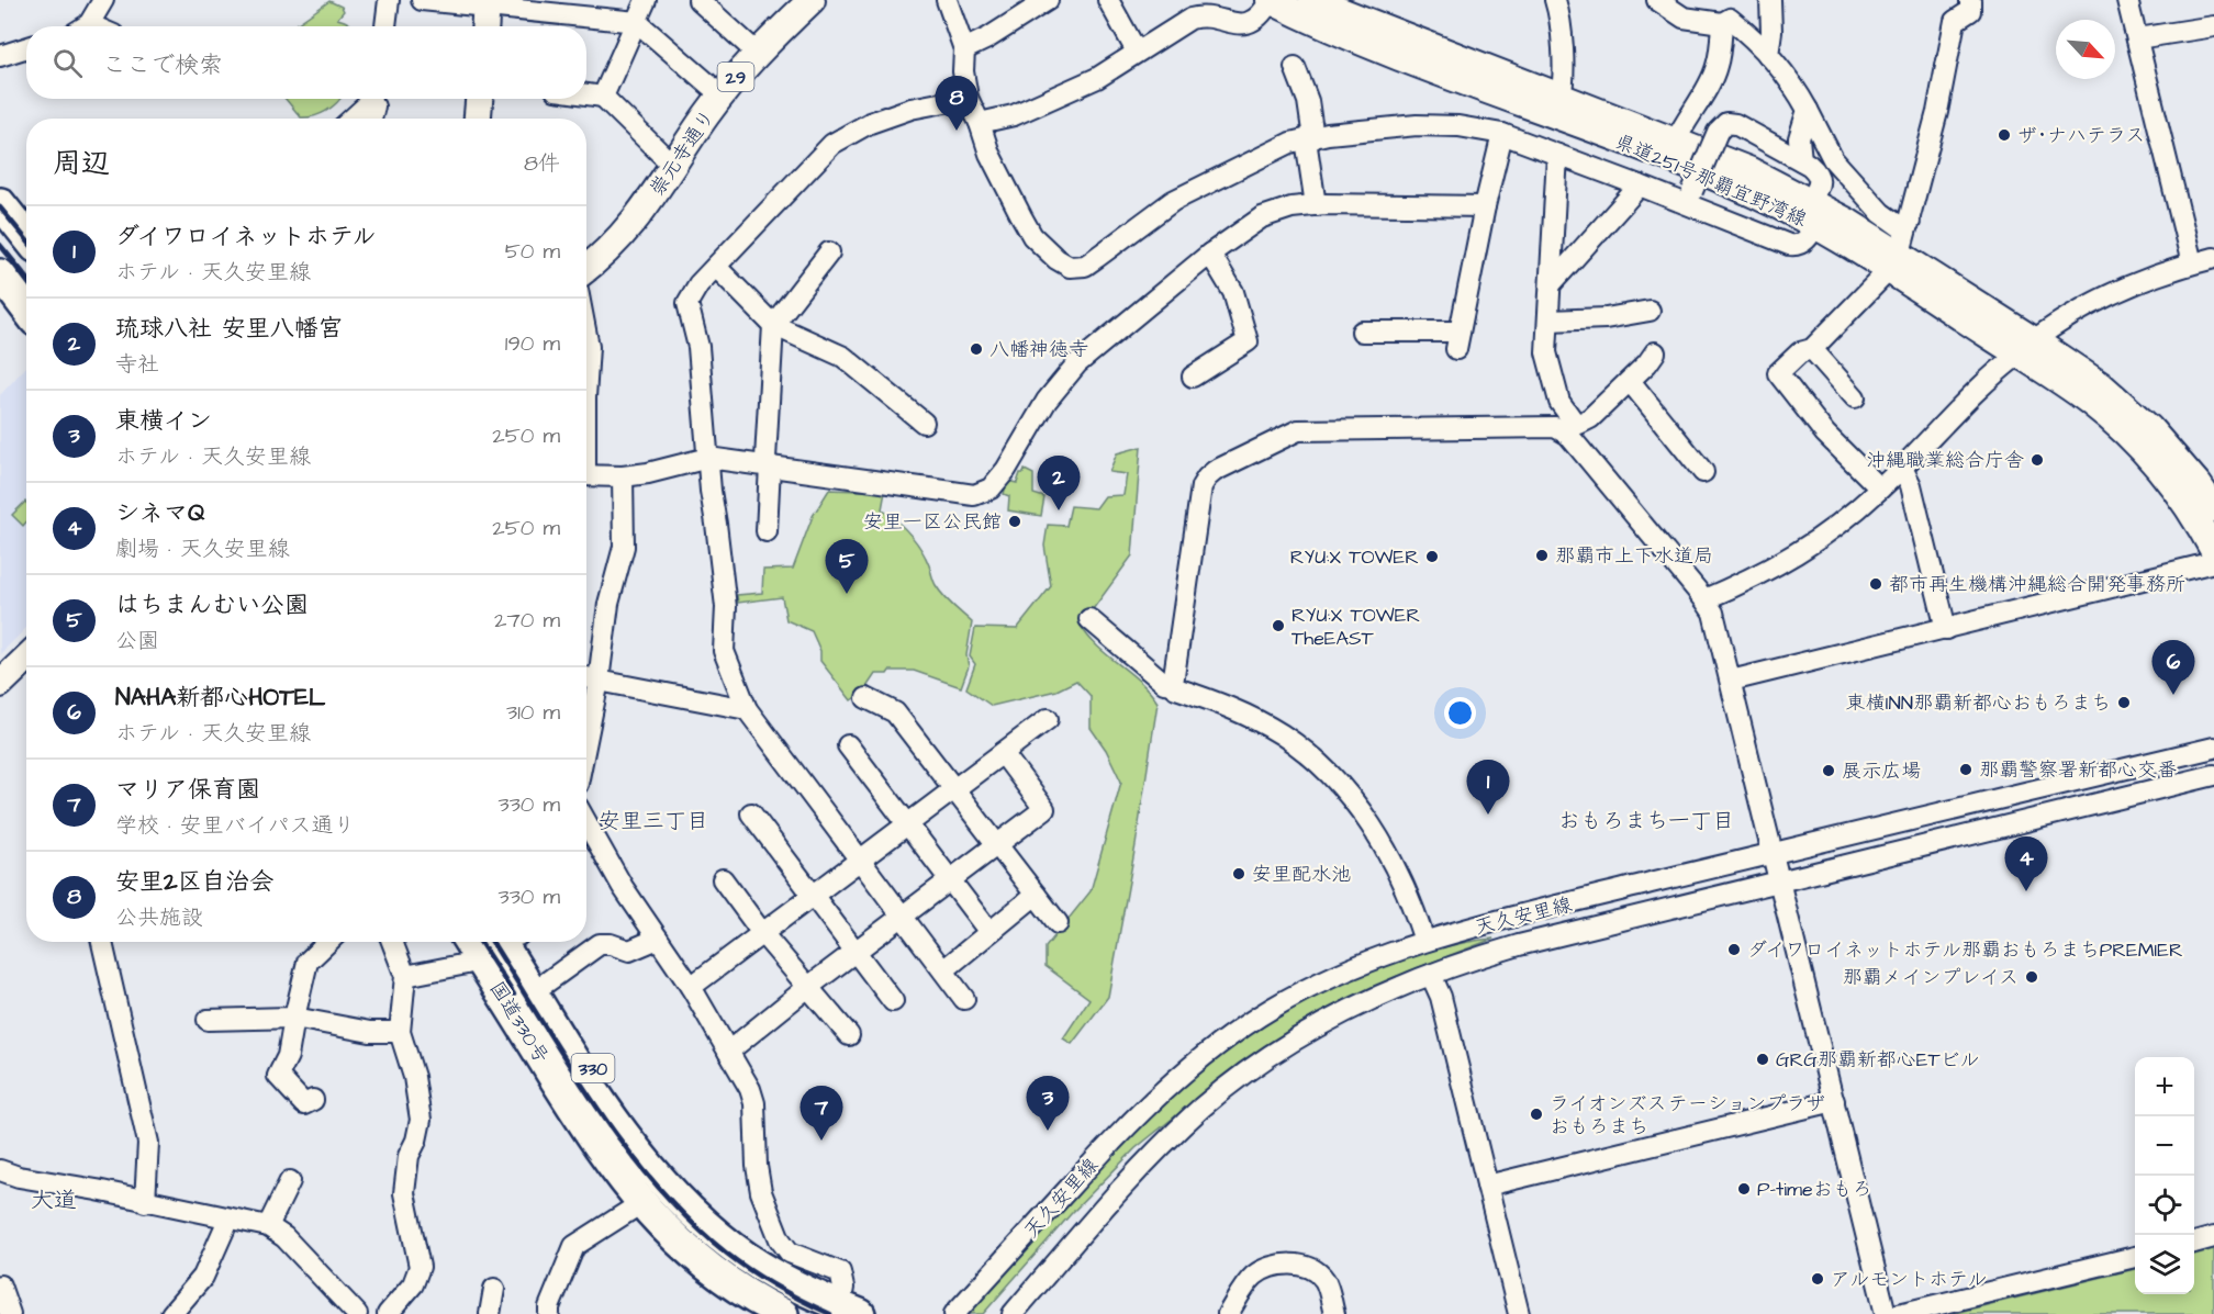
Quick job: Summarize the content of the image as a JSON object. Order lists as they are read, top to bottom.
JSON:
{
  "streets": {
    "highway": ["国道330号", "330"],
    "main road": ["29", "崇元寺通り", "県道251号那覇宜野湾線"],
    "street": ["天久安里線"]
  },
  "crossings": [
    ["国道330号", "330"]
  ],
  "districts": ["安里三丁目", "おもろまち一丁目", "大道"],
  "places": [
    "ザ･ナハテラス",
    "八幡神徳寺",
    "沖縄職業総合庁舎",
    "安里一区公民館",
    "那覇市上下水道局",
    "RYU:X TOWER",
    "都市再生機構沖縄総合開発事務所",
    "RYU:X TOWER TheEAST",
    "東横INN那覇新都心おもろまち",
    "那覇警察署新都心交番",
    "展示広場",
    "安里配水池",
    "ダイワロイネットホテル那覇おもろまちPREMIER",
    "那覇メインプレイス",
    "GRG那覇新都心ETビル",
    "ライオンズステーションプラザ おもろまち",
    "P-timeおもろ",
    "アルモントホテル"
  ],
  "north": "bottom right",
  "page": {
    "search": "ここで検索",
    "pins": [
      "8",
      "2",
      "5",
      "6",
      "1",
      "4",
      "3",
      "7"
    ],
    "heading": ["周辺", "8件"],
    "list": [
      {
        "mark": "1",
        "name": "ダイワロイネットホテル",
        "note": "ホテル · 天久安里線",
        "value": "50 m"
      },
      {
        "mark": "2",
        "name": "琉球八社 安里八幡宮",
        "note": "寺社",
        "value": "190 m"
      },
      {
        "mark": "3",
        "name": "東横イン",
        "note": "ホテル · 天久安里線",
        "value": "250 m"
      },
      {
        "mark": "4",
        "name": "シネマQ",
        "note": "劇場 · 天久安里線",
        "value": "250 m"
      },
      {
        "mark": "5",
        "name": "はちまんむい公園",
        "note": "公園",
        "value": "270 m"
      },
      {
        "mark": "6",
        "name": "NAHA新都心HOTEL",
        "note": "ホテル · 天久安里線",
        "value": "310 m"
      },
      {
        "mark": "7",
        "name": "マリア保育園",
        "note": "学校 · 安里バイパス通り",
        "value": "330 m"
      },
      {
        "mark": "8",
        "name": "安里2区自治会",
        "note": "公共施設",
        "value": "330 m"
      }
    ],
    "map_buttons": ["+", "−"]
  }
}
